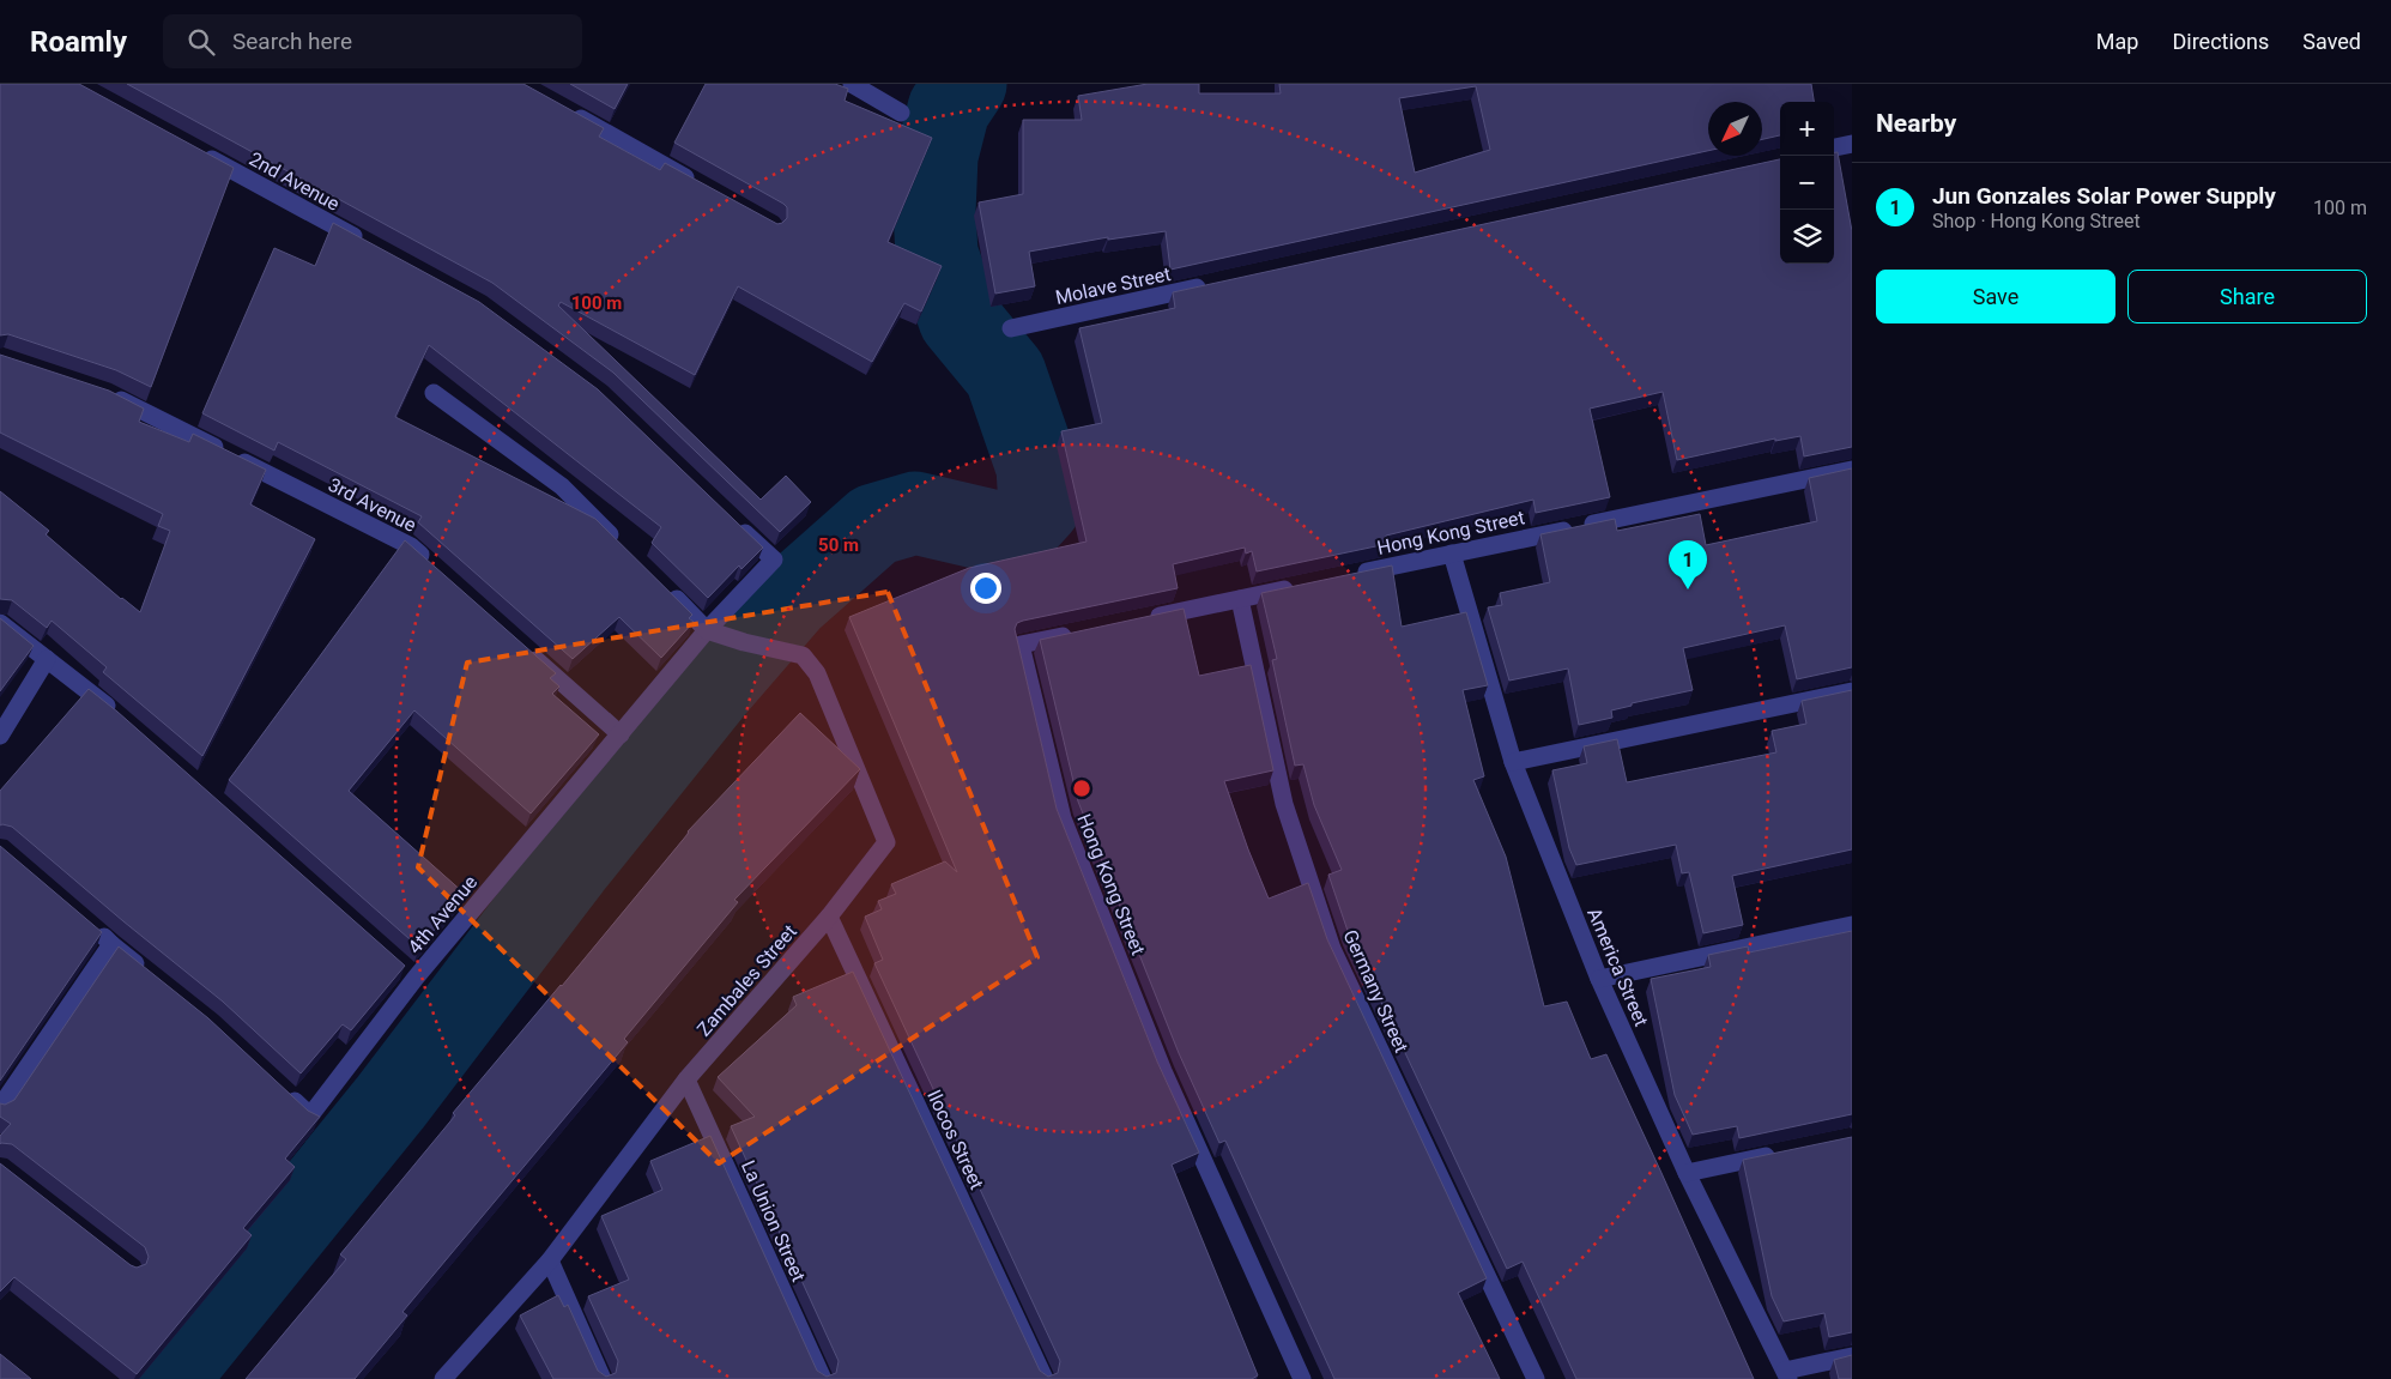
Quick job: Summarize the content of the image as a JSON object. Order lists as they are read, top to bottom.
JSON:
{
  "streets": {
    "street": [
      "2nd Avenue",
      "Molave Street",
      "3rd Avenue",
      "Hong Kong Street",
      "4th Avenue",
      "America Street",
      "Zambales Street",
      "Germany Street",
      "Ilocos Street",
      "La Union Street"
    ]
  },
  "crossings": [
    ["Hong Kong Street", "America Street"],
    ["Zambales Street", "Ilocos Street"],
    ["Zambales Street", "La Union Street"]
  ],
  "north": "bottom left",
  "page": {
    "header": "Roamly",
    "search": "Search here",
    "nav": ["Map", "Directions", "Saved"],
    "heading": "Nearby",
    "map_buttons": ["+", "−"],
    "list": [
      {
        "mark": "1",
        "name": "Jun Gonzales Solar Power Supply",
        "note": "Shop · Hong Kong Street",
        "value": "100 m"
      }
    ],
    "buttons": ["Save", "Share"],
    "pins": "1"
  },
  "rings": ["100 m", "50 m"]
}
